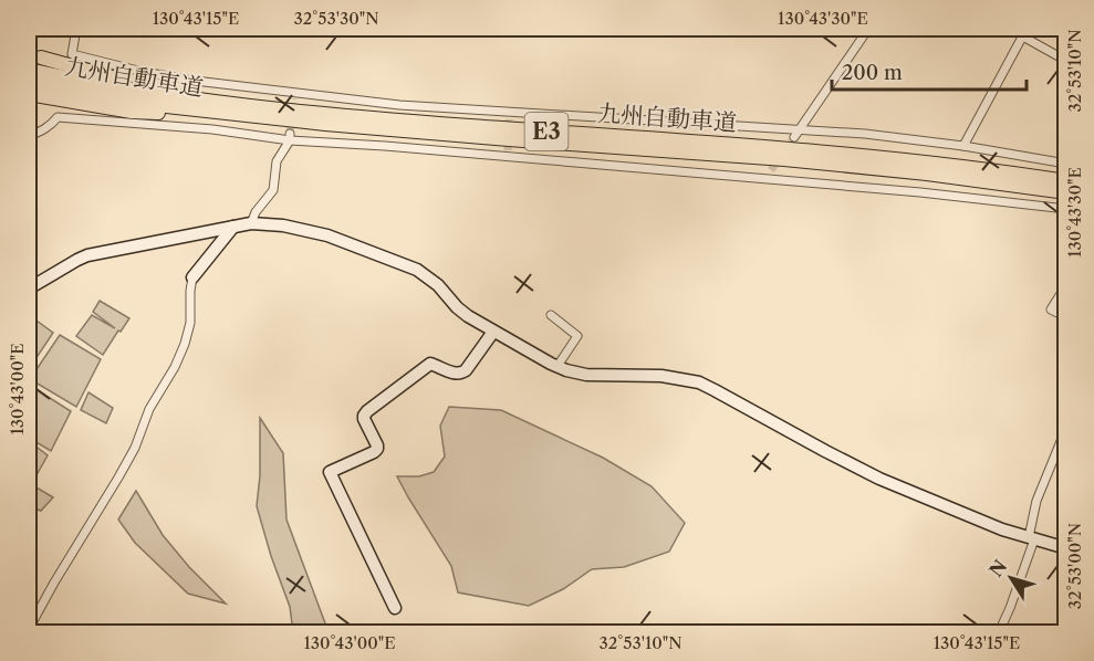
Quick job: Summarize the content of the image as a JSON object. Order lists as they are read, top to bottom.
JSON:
{
  "streets": {
    "highway": ["九州自動車道", "E3"]
  },
  "scale_bar": "200 m",
  "north": "top left",
  "coordinates": [
    "130°43'15\"E",
    "32°53'30\"N",
    "130°43'30\"E",
    "32°53'10\"N",
    "130°43'00\"E",
    "32°53'00\"N"
  ]
}
